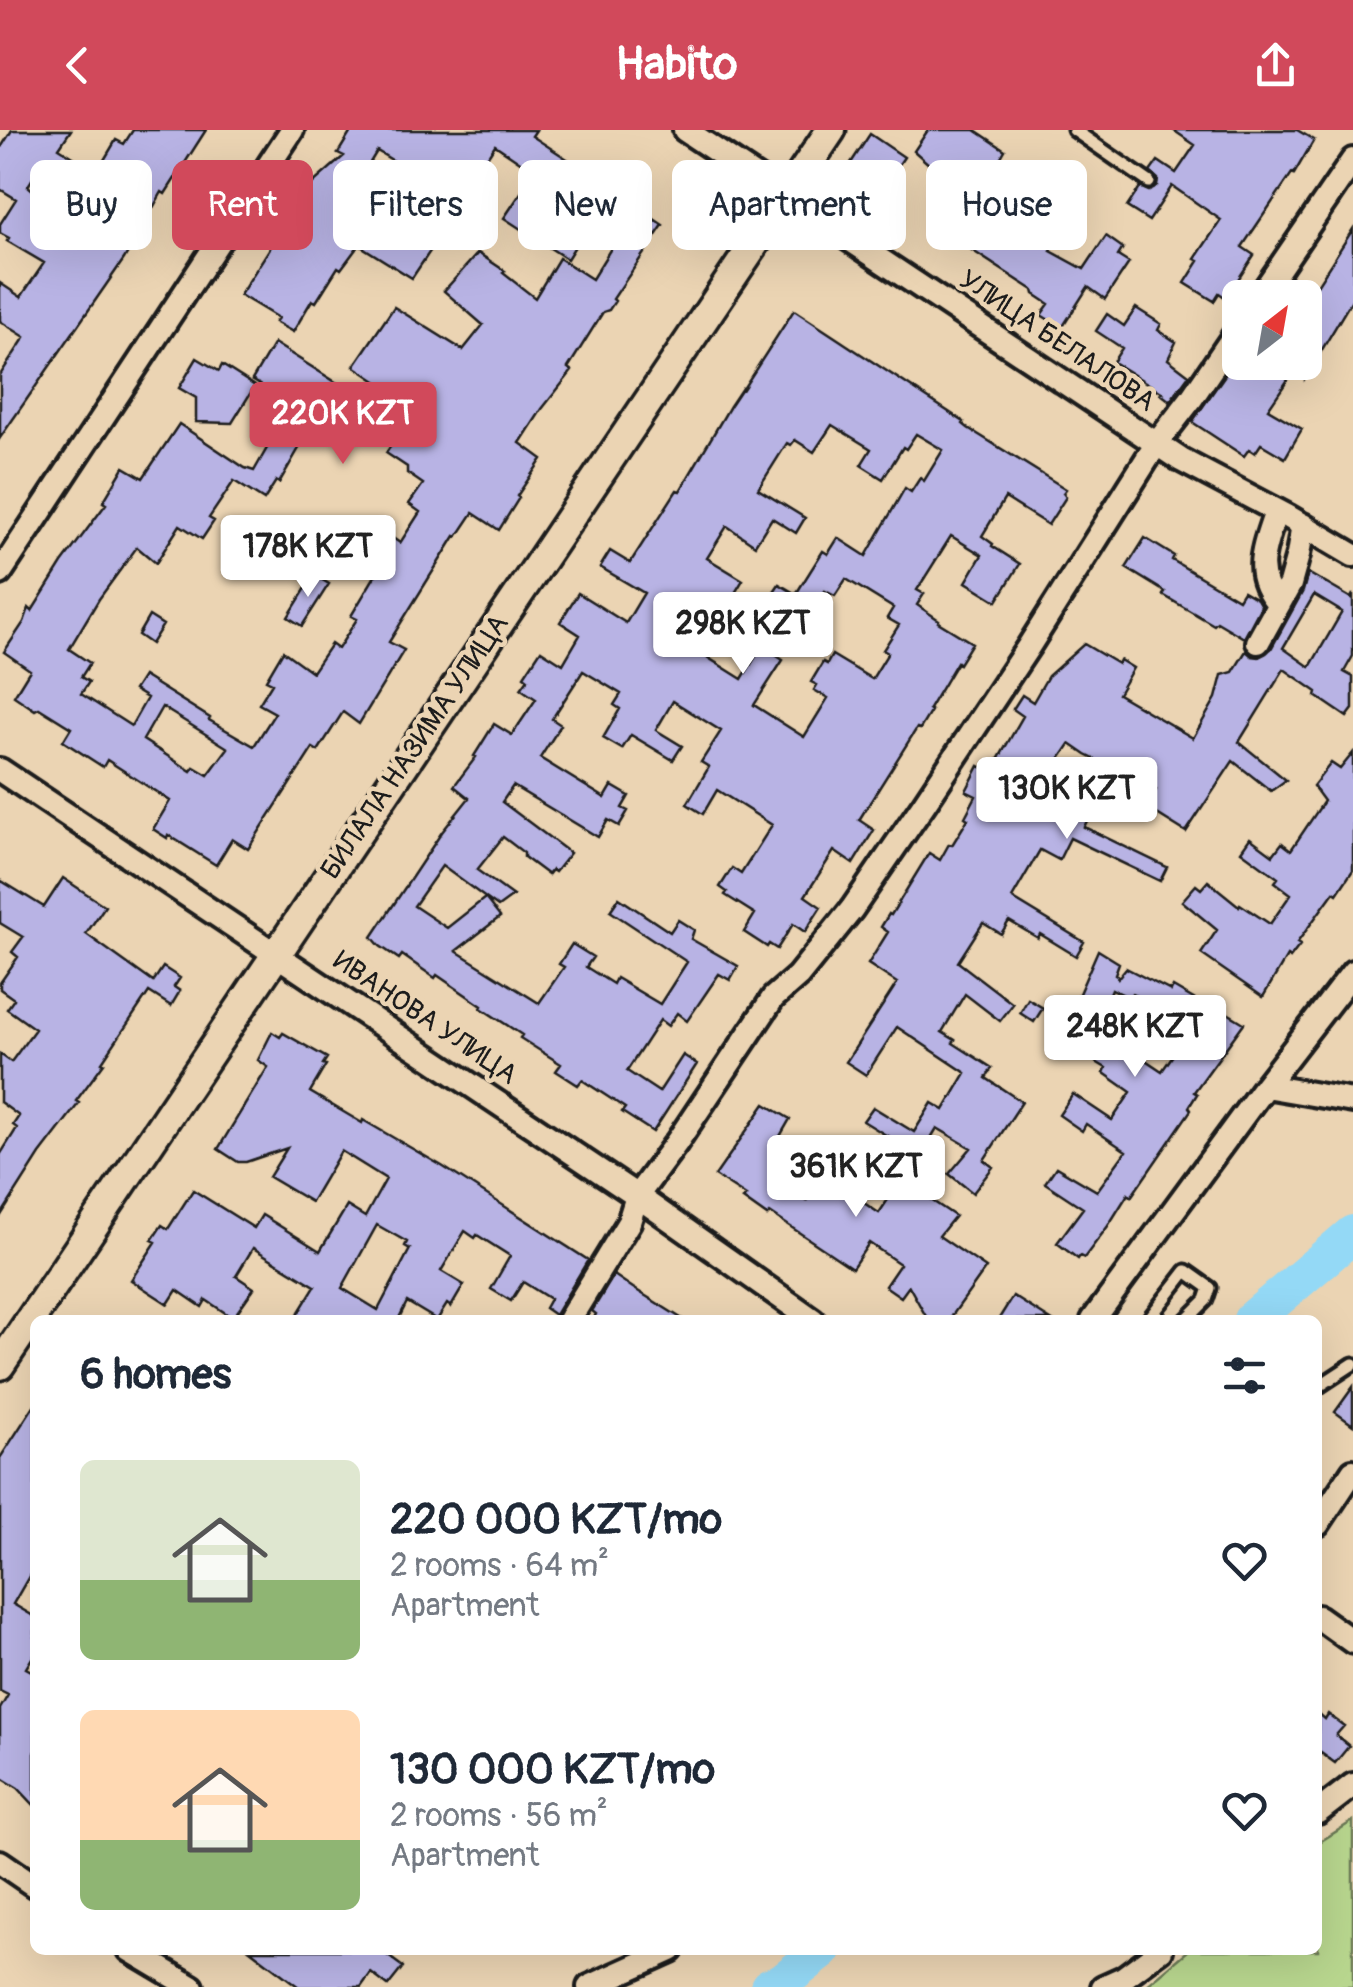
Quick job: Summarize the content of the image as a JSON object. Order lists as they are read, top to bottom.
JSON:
{
  "streets": {
    "street": ["УЛИЦА БЕЛАЛОВА", "БИЛАЛА НАЗИМА УЛИЦА", "ИВАНОВА УЛИЦА"]
  },
  "crossings": [
    ["БИЛАЛА НАЗИМА УЛИЦА", "ИВАНОВА УЛИЦА"]
  ],
  "north": "top right",
  "page": {
    "header": "Habito",
    "chip": [
      "Buy",
      "Rent",
      "Filters",
      "New",
      "Apartment",
      "House"
    ],
    "price": [
      "220K KZT",
      "178K KZT",
      "298K KZT",
      "130K KZT",
      "248K KZT",
      "361K KZT"
    ],
    "heading": "6 homes",
    "list": [
      {
        "name": "220 000 KZT/mo",
        "note": "2 rooms · 64 m² · Apartment"
      },
      {
        "name": "130 000 KZT/mo",
        "note": "2 rooms · 56 m² · Apartment"
      }
    ]
  }
}
